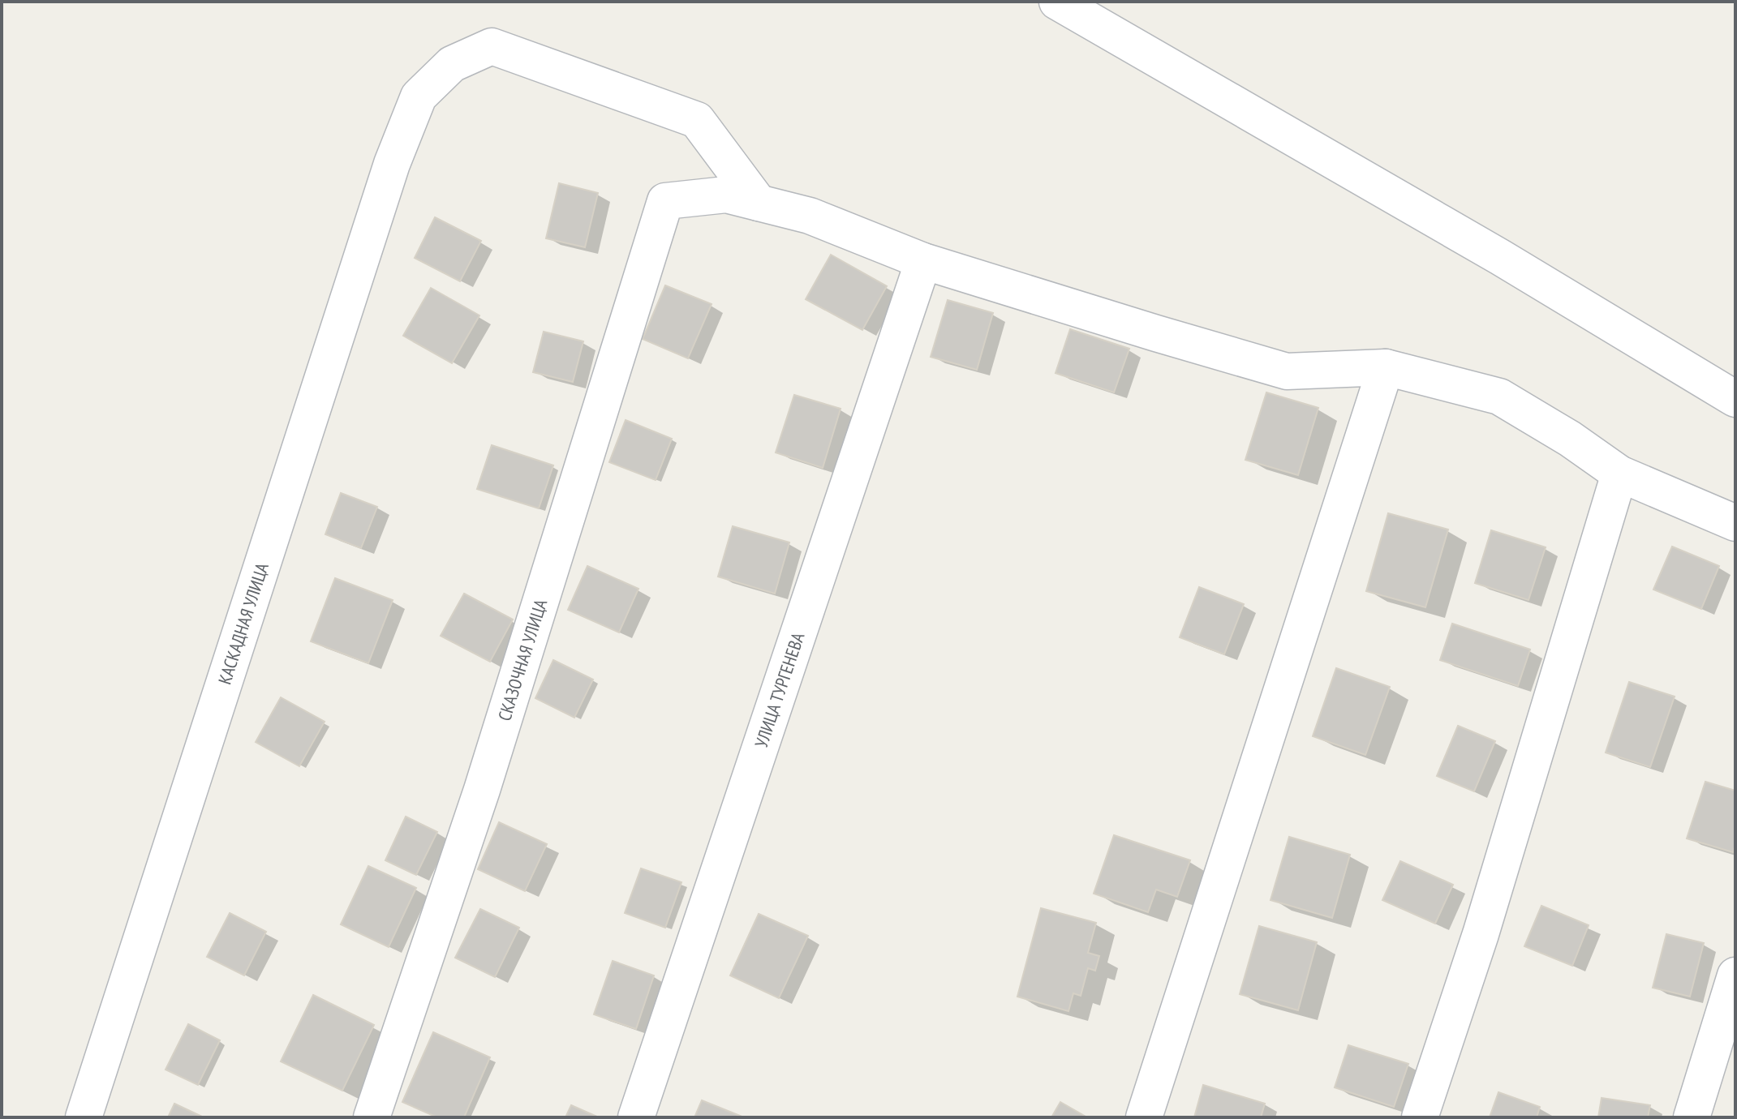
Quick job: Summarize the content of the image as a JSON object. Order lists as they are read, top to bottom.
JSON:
{
  "streets": {
    "street": ["КАСКАДНАЯ УЛИЦА", "СКАЗОЧНАЯ УЛИЦА", "УЛИЦА ТУРГЕНЕВА"]
  },
  "crossings": [
    ["КАСКАДНАЯ УЛИЦА", "СКАЗОЧНАЯ УЛИЦА"]
  ]
}
